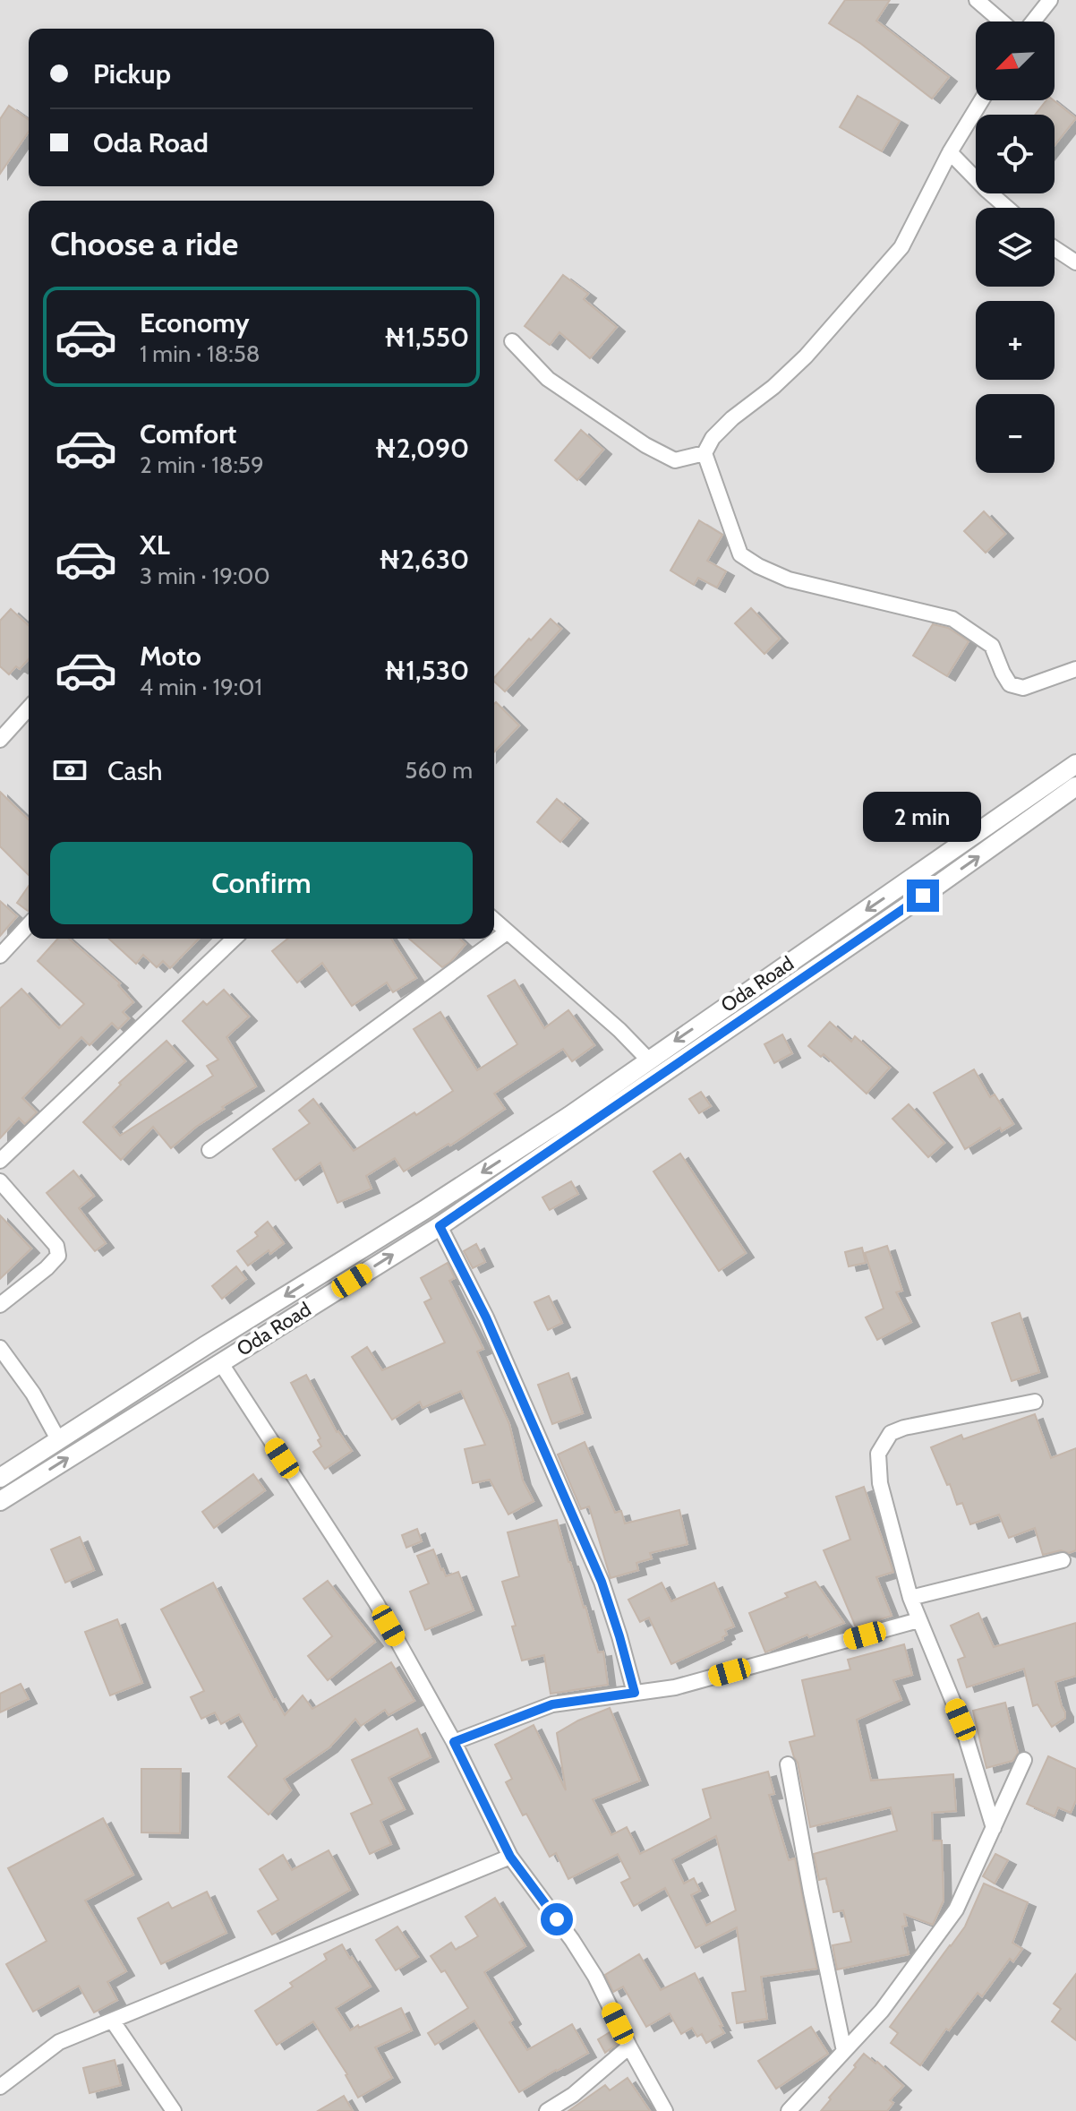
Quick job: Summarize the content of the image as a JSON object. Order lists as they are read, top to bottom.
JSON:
{
  "streets": {
    "street": ["Oda Road"]
  },
  "north": "bottom left",
  "page": {
    "map_buttons": ["+", "−"],
    "banner": ["Pickup", "Oda Road"],
    "heading": "Choose a ride",
    "list": [
      {
        "name": "Economy",
        "note": "1 min · 18:58",
        "value": "₦1,550"
      },
      {
        "name": "Comfort",
        "note": "2 min · 18:59",
        "value": "₦2,090"
      },
      {
        "name": "XL",
        "note": "3 min · 19:00",
        "value": "₦2,630"
      },
      {
        "name": "Moto",
        "note": "4 min · 19:01",
        "value": "₦1,530"
      }
    ],
    "pay": ["Cash", "560 m"],
    "bubble": "2 min",
    "buttons": "Confirm"
  }
}
